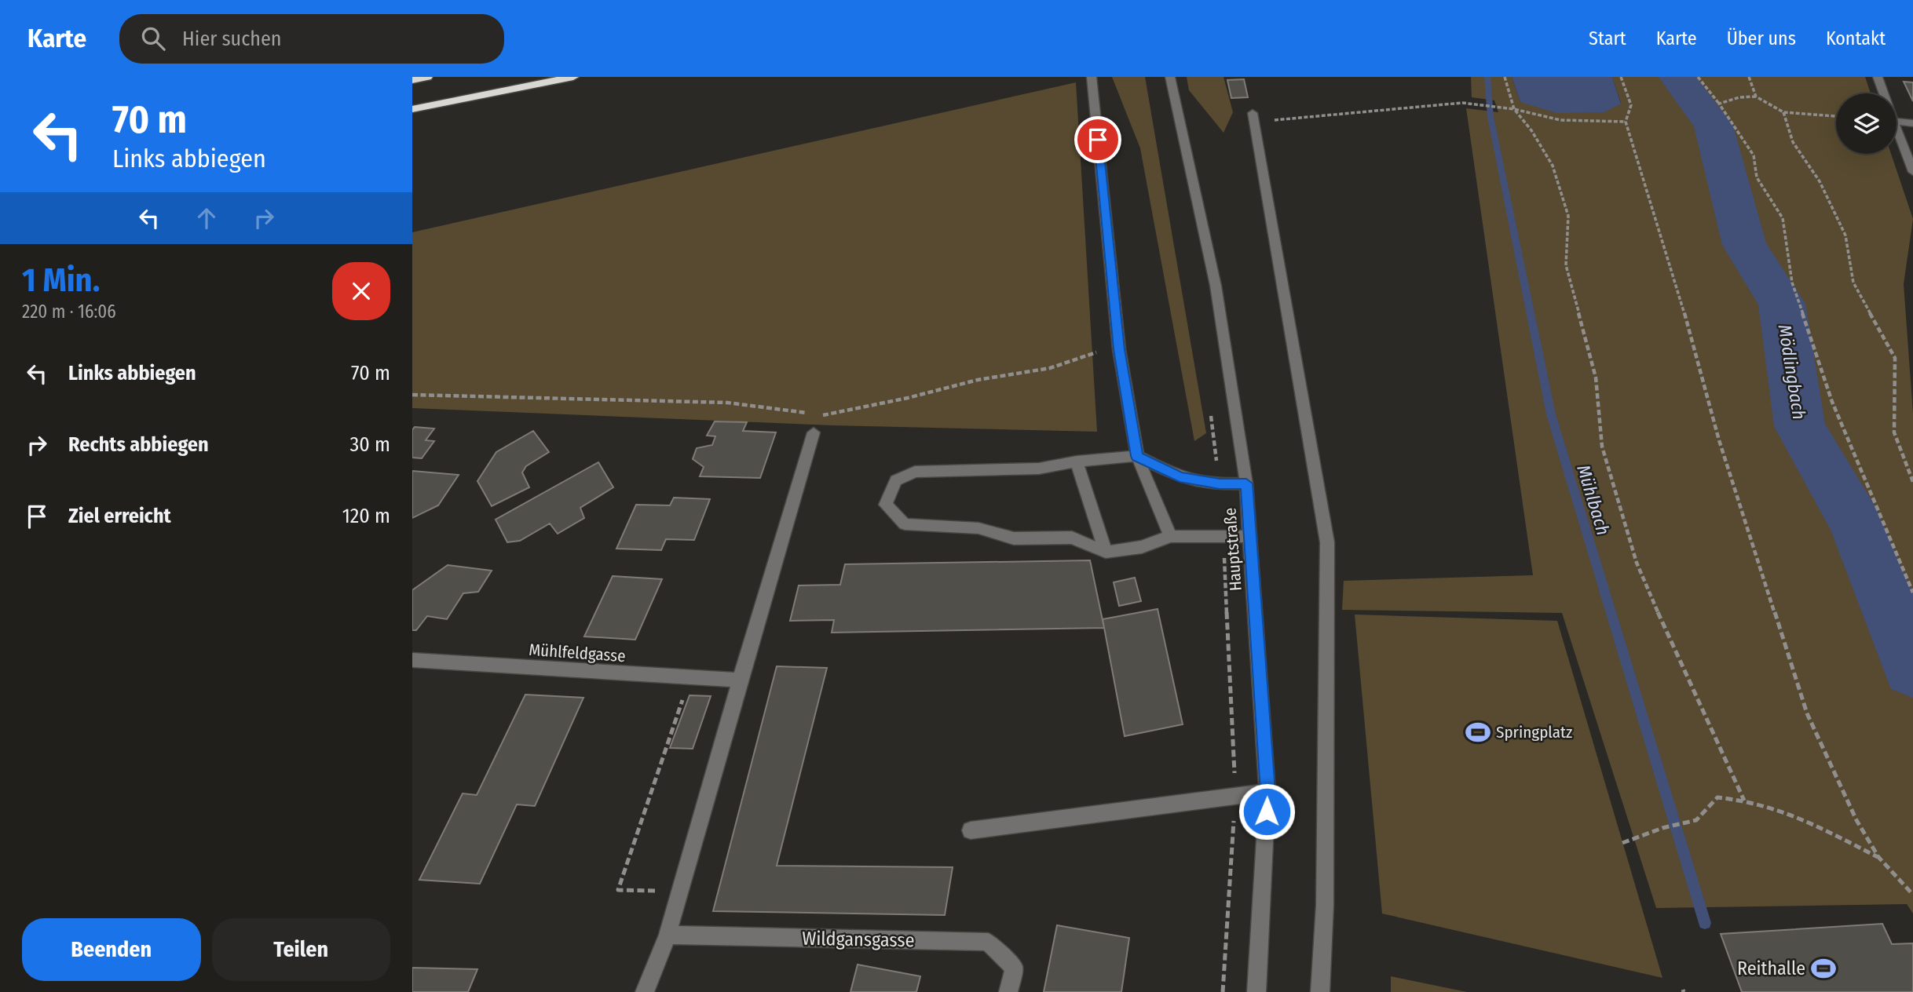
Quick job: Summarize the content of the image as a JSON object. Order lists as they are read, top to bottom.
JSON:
{
  "streets": {
    "street": ["Hauptstraße", "Mühlfeldgasse", "Wildgansgasse"]
  },
  "water": ["Mödlingbach", "Mühlbach"],
  "places": {
    "sports": ["Springplatz", "Reithalle"]
  },
  "page": {
    "header": "Karte",
    "search": "Hier suchen",
    "nav": [
      "Start",
      "Karte",
      "Über uns",
      "Kontakt"
    ],
    "turn": ["70 m", "Links abbiegen"],
    "heading": ["1 Min.", "220 m · 16:06"],
    "list": [
      {
        "name": "Links abbiegen",
        "value": "70 m"
      },
      {
        "name": "Rechts abbiegen",
        "value": "30 m"
      },
      {
        "name": "Ziel erreicht",
        "value": "120 m"
      }
    ],
    "buttons": ["Beenden", "Teilen"]
  }
}
